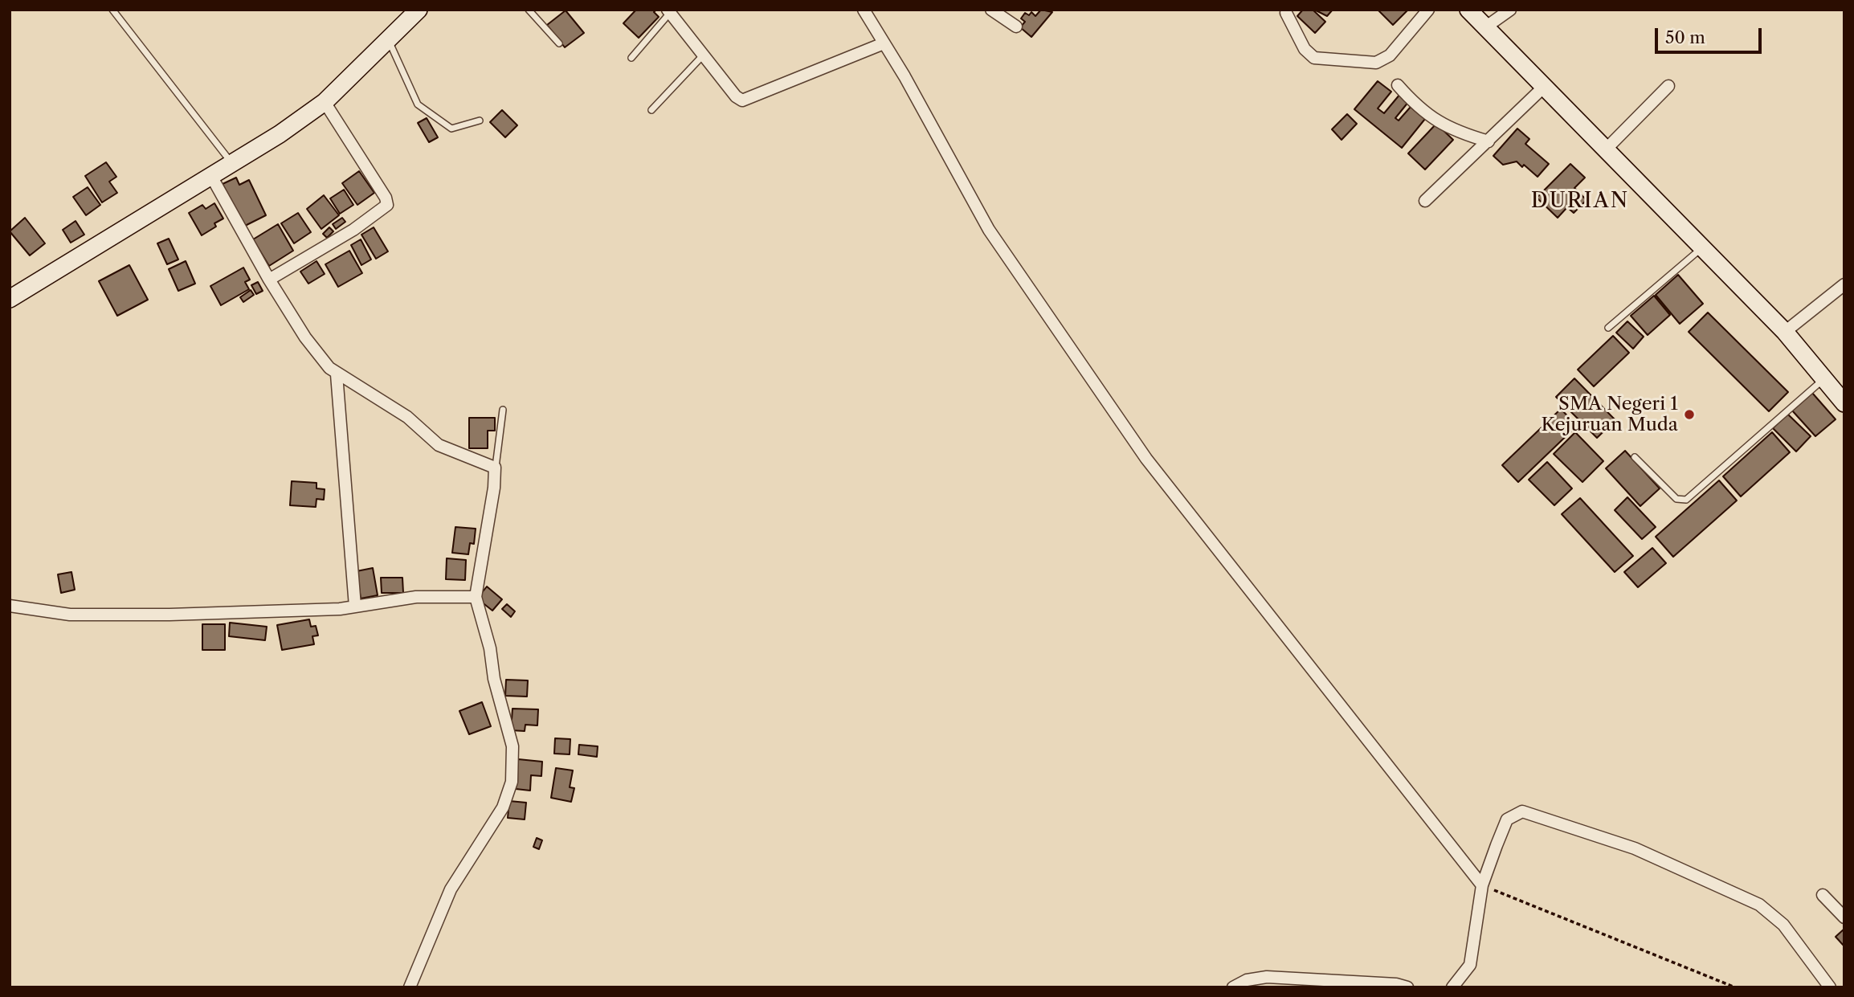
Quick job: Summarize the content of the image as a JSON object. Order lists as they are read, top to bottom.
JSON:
{
  "districts": ["DURIAN"],
  "places": ["SMA Negeri 1 Kejuruan Muda"],
  "scale_bar": "50 m"
}
